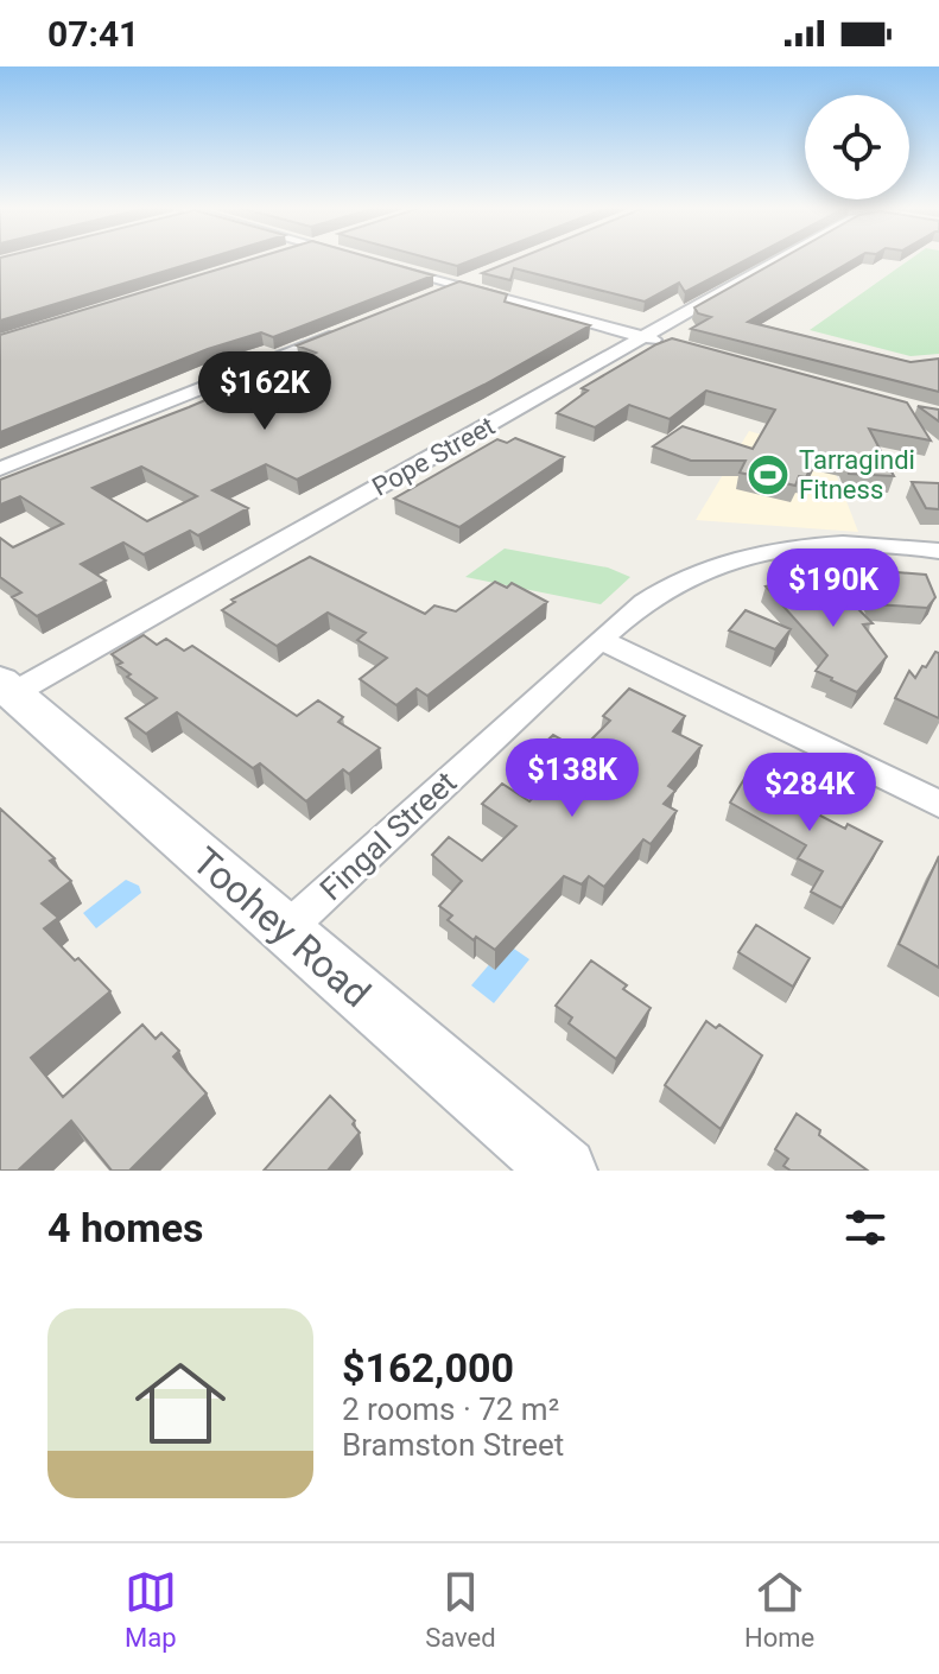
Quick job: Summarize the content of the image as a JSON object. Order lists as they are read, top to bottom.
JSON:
{
  "streets": {
    "main road": ["Toohey Road"],
    "street": ["Pope Street", "Fingal Street"]
  },
  "crossings": [
    ["Pope Street", "Toohey Road"],
    ["Fingal Street", "Toohey Road"]
  ],
  "places": {
    "sports": ["Tarragindi Fitness"]
  },
  "page": {
    "status": "07:41",
    "price": [
      "$162K",
      "$190K",
      "$138K",
      "$284K"
    ],
    "heading": "4 homes",
    "list": [
      {
        "name": "$162,000",
        "note": "2 rooms · 72 m² · Bramston Street"
      }
    ],
    "tabs": ["Map", "Saved", "Home"]
  }
}
